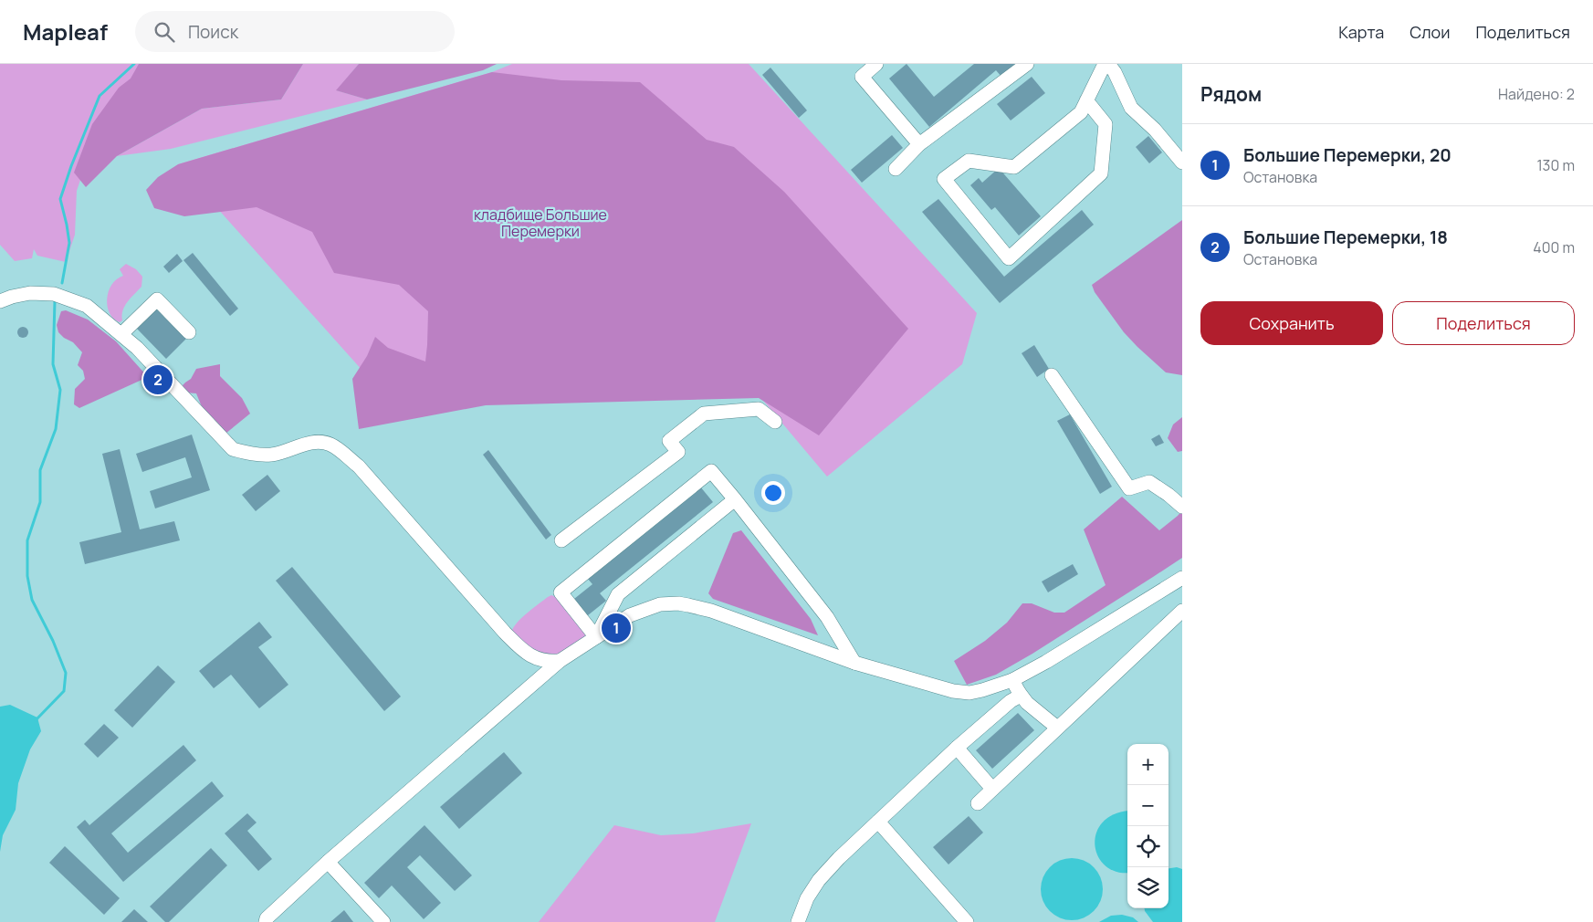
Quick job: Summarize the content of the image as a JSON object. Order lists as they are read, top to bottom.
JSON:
{
  "parks": ["кладбище Большие Перемерки"],
  "page": {
    "header": "Mapleaf",
    "search": "Поиск",
    "nav": ["Карта", "Слои", "Поделиться"],
    "heading": ["Рядом", "Найдено: 2"],
    "list": [
      {
        "mark": "1",
        "name": "Большие Перемерки, 20",
        "note": "Остановка",
        "value": "130 m"
      },
      {
        "mark": "2",
        "name": "Большие Перемерки, 18",
        "note": "Остановка",
        "value": "400 m"
      }
    ],
    "buttons": ["Сохранить", "Поделиться"],
    "pins": ["2", "1"],
    "map_buttons": ["+", "−"]
  }
}
